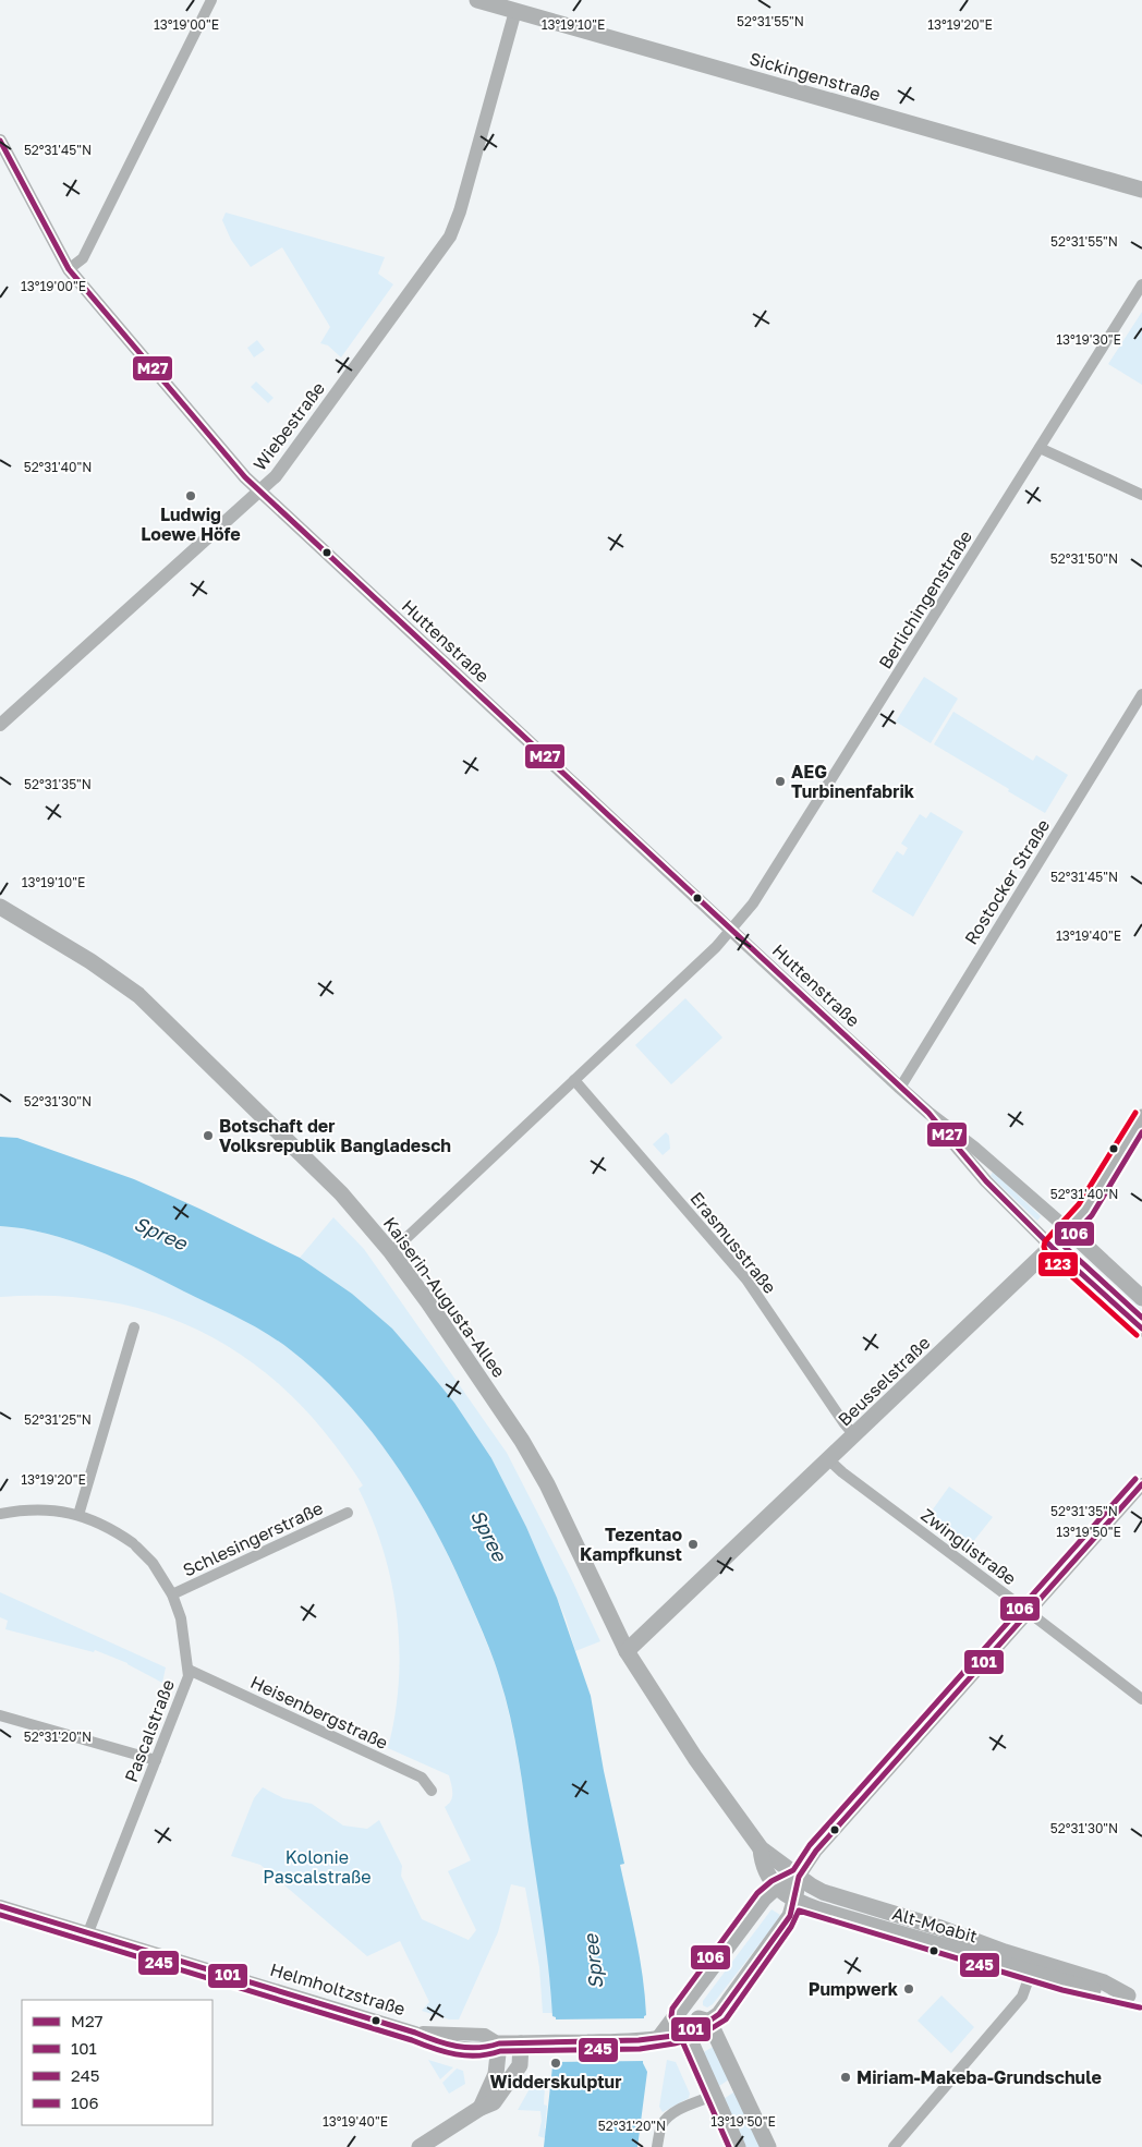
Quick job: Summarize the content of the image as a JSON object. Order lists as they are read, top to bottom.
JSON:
{
  "streets": {
    "main road": [
      "Sickingenstraße",
      "Kaiserin-Augusta-Allee",
      "Beusselstraße",
      "Alt-Moabit",
      "Helmholtzstraße"
    ],
    "street": [
      "Wiebestraße",
      "Berlichingenstraße",
      "Huttenstraße",
      "Rostocker Straße",
      "Erasmusstraße",
      "Schlesingerstraße",
      "Zwinglistraße",
      "Heisenbergstraße",
      "Pascalstraße"
    ]
  },
  "crossings": [
    ["Sickingenstraße", "Wiebestraße"],
    ["Wiebestraße", "Huttenstraße"],
    ["Berlichingenstraße", "Huttenstraße"],
    ["Berlichingenstraße", "Erasmusstraße"],
    ["Berlichingenstraße", "Kaiserin-Augusta-Allee"],
    ["Huttenstraße", "Rostocker Straße"],
    ["Huttenstraße", "Beusselstraße"],
    ["Erasmusstraße", "Beusselstraße"],
    ["Kaiserin-Augusta-Allee", "Beusselstraße"],
    ["Kaiserin-Augusta-Allee", "Alt-Moabit"],
    ["Beusselstraße", "Zwinglistraße"],
    ["Beusselstraße", "Alt-Moabit"],
    ["Schlesingerstraße", "Pascalstraße"],
    ["Heisenbergstraße", "Pascalstraße"],
    ["Pascalstraße", "Helmholtzstraße"]
  ],
  "water": ["Spree"],
  "parks": ["Kolonie Pascalstraße"],
  "places": [
    "Ludwig Loewe Höfe",
    "AEG Turbinenfabrik",
    "Botschaft der Volksrepublik Bangladesch",
    "Tezentao Kampfkunst",
    "Pumpwerk",
    "Widderskulptur",
    "Miriam-Makeba-Grundschule"
  ],
  "lines": [
    "transit line M27",
    "transit line 123",
    "transit line 106",
    "transit line 101",
    "transit line 245"
  ],
  "legend": [
    "M27",
    "101",
    "245",
    "106"
  ],
  "coordinates": [
    "52°31'55\"N",
    "13°19'00\"E",
    "13°19'10\"E",
    "13°19'20\"E",
    "52°31'45\"N",
    "13°19'30\"E",
    "52°31'40\"N",
    "52°31'50\"N",
    "52°31'35\"N",
    "13°19'40\"E",
    "52°31'30\"N",
    "52°31'25\"N",
    "13°19'50\"E",
    "52°31'20\"N"
  ]
}
